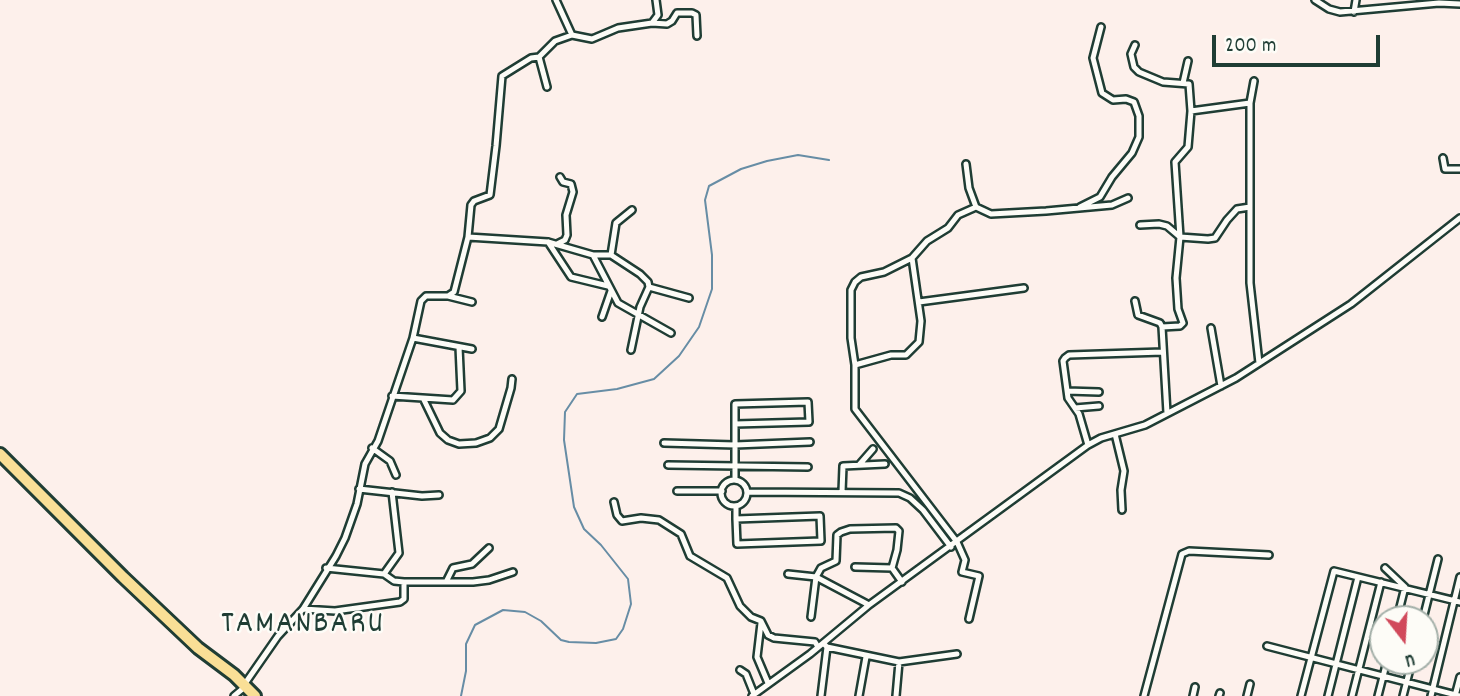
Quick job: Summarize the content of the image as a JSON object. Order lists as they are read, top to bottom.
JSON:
{
  "districts": ["TAMANBARU"],
  "scale_bar": "200 m",
  "north": "bottom"
}
